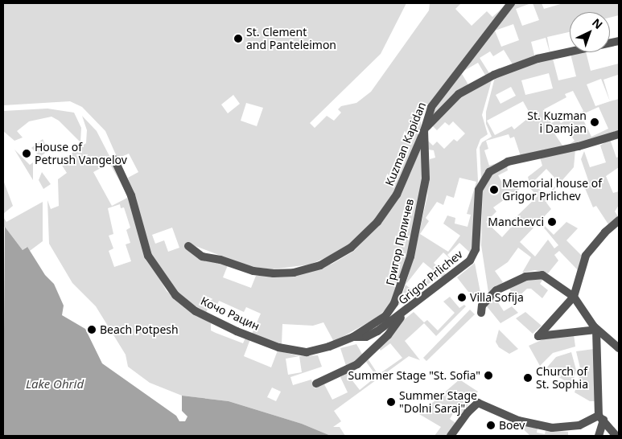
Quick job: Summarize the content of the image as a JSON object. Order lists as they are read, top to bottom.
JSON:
{
  "streets": {
    "street": [
      "Kuzman Kapidan",
      "Григор Прличев",
      "Grigor Prlichev",
      "Кочо Рацин"
    ]
  },
  "crossings": [
    ["Kuzman Kapidan", "Григор Прличев"],
    ["Григор Прличев", "Grigor Prlichev"],
    ["Григор Прличев", "Кочо Рацин"],
    ["Grigor Prlichev", "Кочо Рацин"]
  ],
  "water": ["Lake Ohrid"],
  "places": [
    "St. Clement and Panteleimon",
    "St. Kuzman i Damjan",
    "House of Petrush Vangelov",
    "Memorial house of Grigor Prlichev",
    "Manchevci",
    "Villa Sofija",
    "Beach Potpesh",
    "Summer Stage \"St. Sofia\"",
    "Church of St. Sophia",
    "Summer Stage \"Dolni Saraj\"",
    "Boev"
  ],
  "north": "top right"
}
